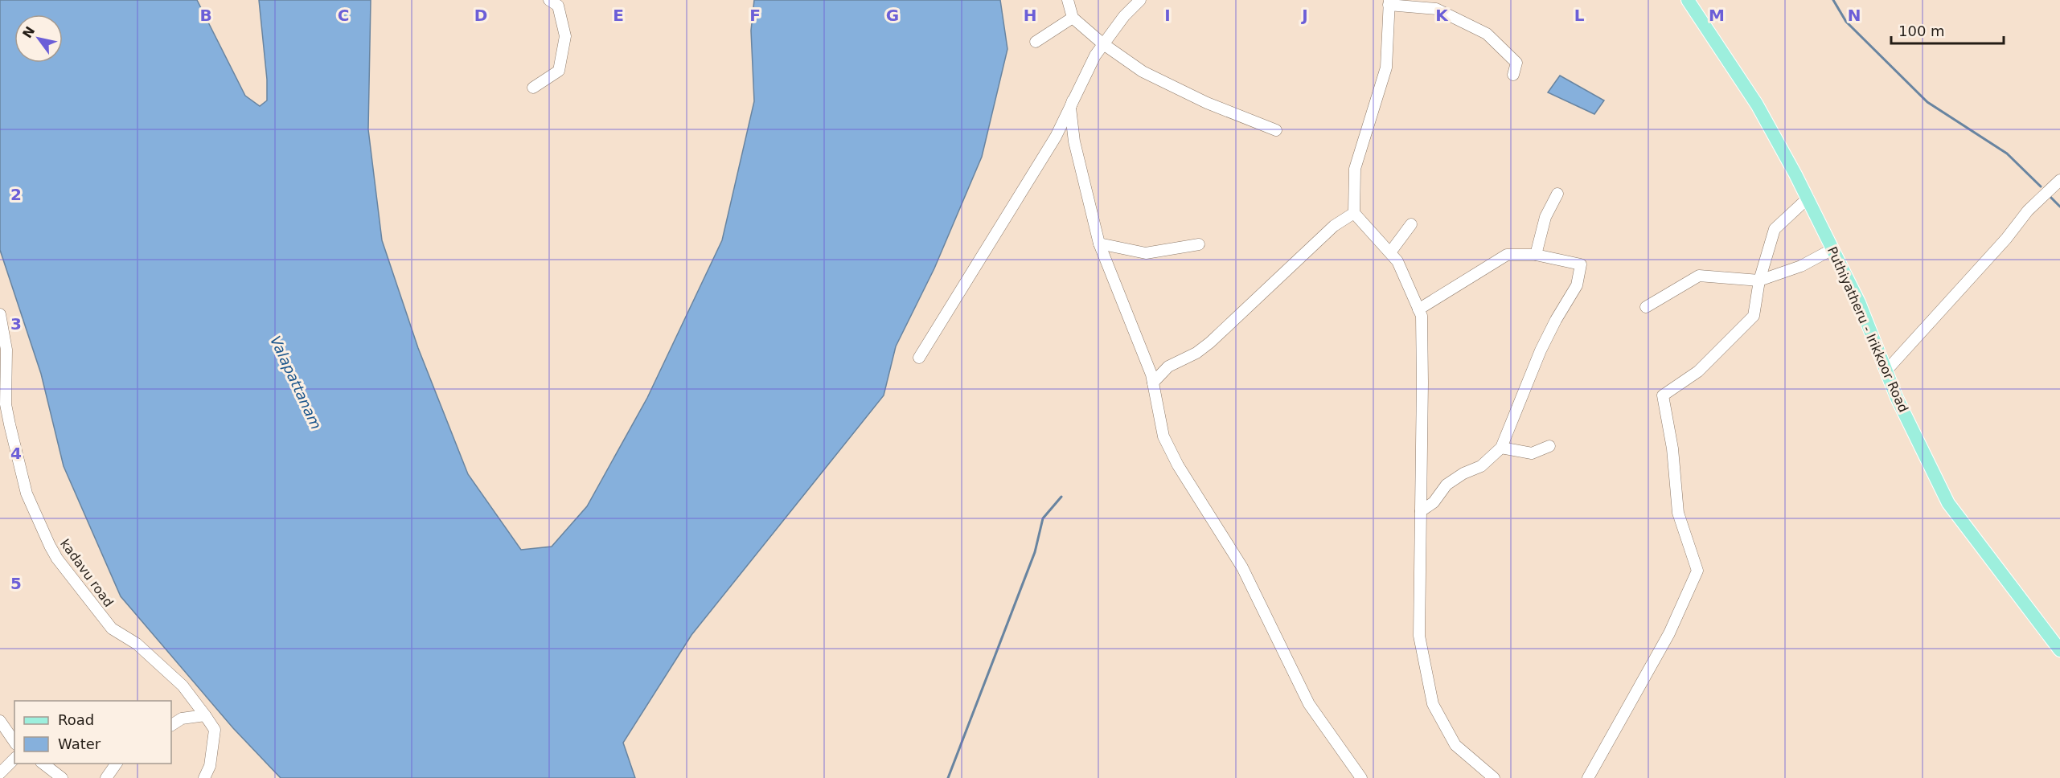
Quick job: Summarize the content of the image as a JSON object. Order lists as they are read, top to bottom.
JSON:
{
  "streets": {
    "main road": ["Puthiyatheru - Irikkoor Road"],
    "street": ["kadavu road"]
  },
  "water": ["Valapattanam"],
  "legend": ["Road", "Water"],
  "scale_bar": "100 m",
  "north": "top left",
  "grid": {
    "columns": [
      "B",
      "C",
      "D",
      "E",
      "F",
      "G",
      "H",
      "I",
      "J",
      "K",
      "L",
      "M",
      "N"
    ],
    "rows": [
      "2",
      "3",
      "4",
      "5"
    ]
  }
}
